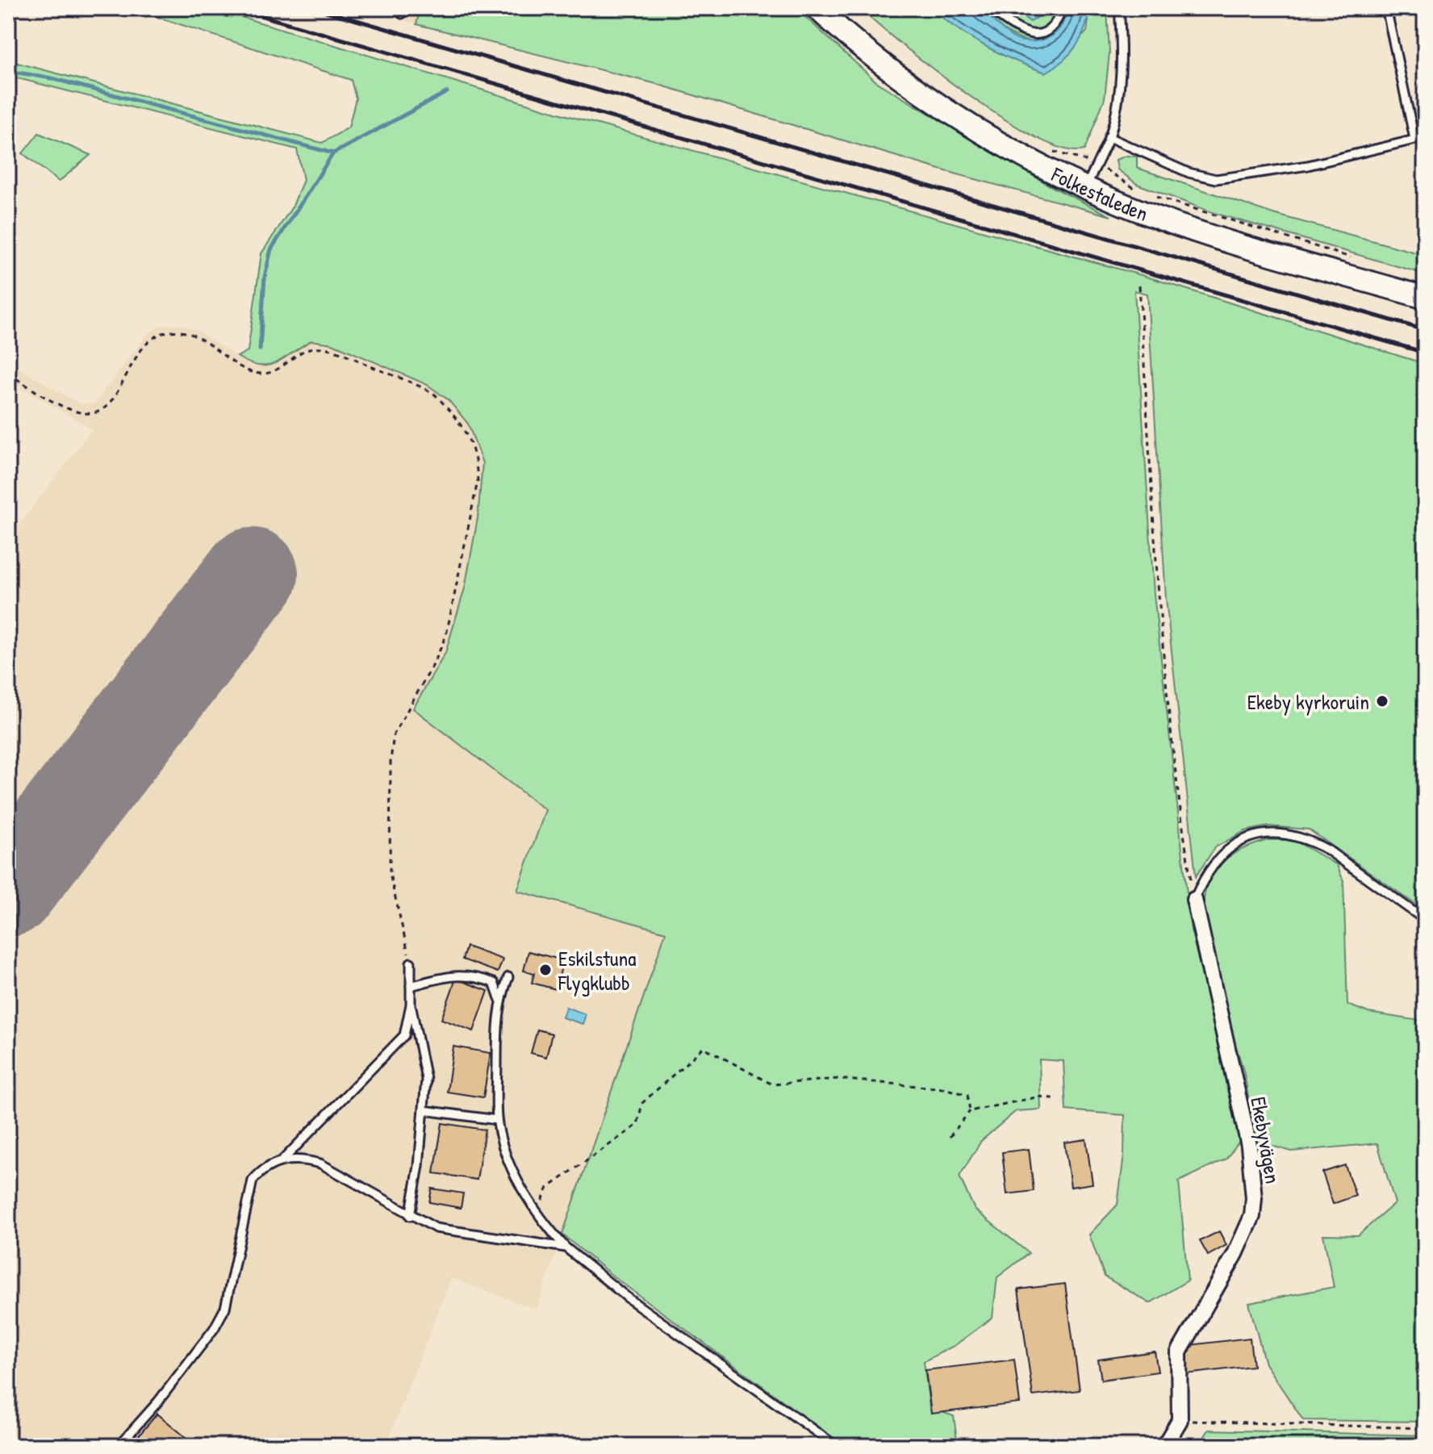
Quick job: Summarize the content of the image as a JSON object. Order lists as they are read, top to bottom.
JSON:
{
  "streets": {
    "main road": ["Folkestaleden"],
    "street": ["Ekebyvägen"]
  },
  "places": ["Ekeby kyrkoruin", "Eskilstuna Flygklubb"]
}
